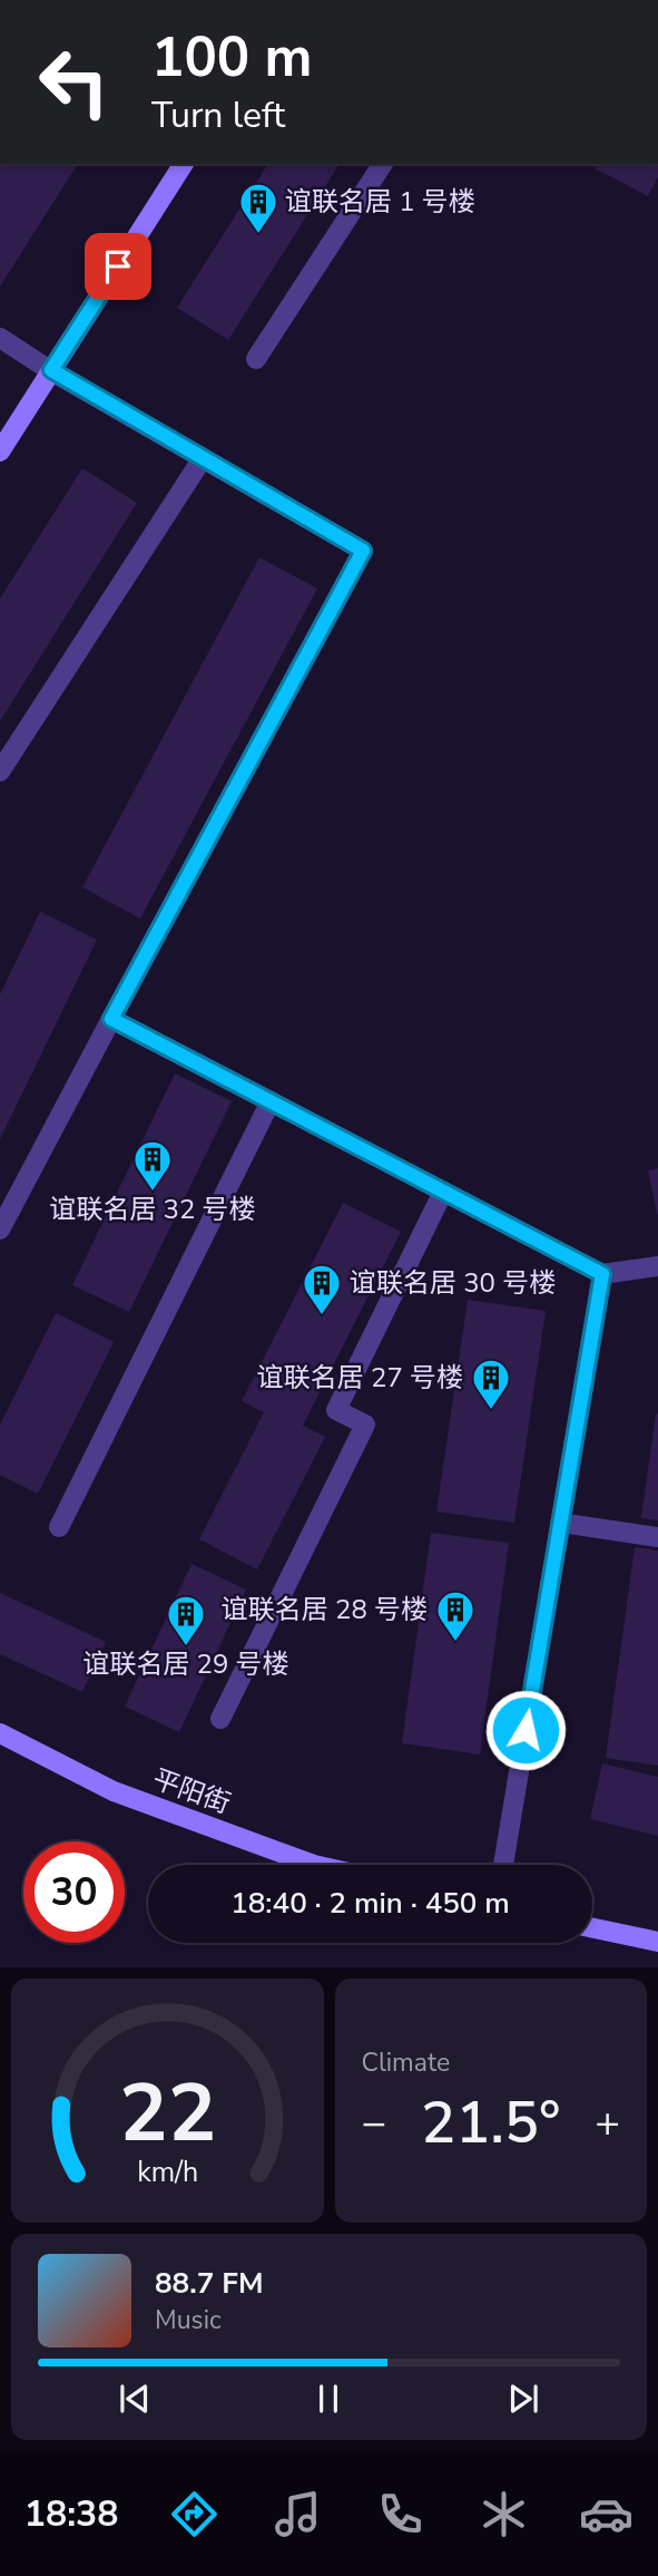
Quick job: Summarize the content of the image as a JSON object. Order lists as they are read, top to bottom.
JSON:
{
  "streets": {
    "main road": ["平阳街"]
  },
  "places": {
    "building": [
      "谊联名居 1 号楼",
      "谊联名居 32 号楼",
      "谊联名居 30 号楼",
      "谊联名居 27 号楼",
      "谊联名居 28 号楼",
      "谊联名居 29 号楼"
    ]
  },
  "page": {
    "turn": ["100 m", "Turn left"],
    "limit": "30",
    "trip": "18:40 · 2 min · 450 m",
    "tile": "Climate",
    "heat": ["−", "21.5°", "+"],
    "song": ["88.7 FM", "Music"],
    "tabs": "18:38",
    "gauge": ["22", "km/h"]
  }
}
